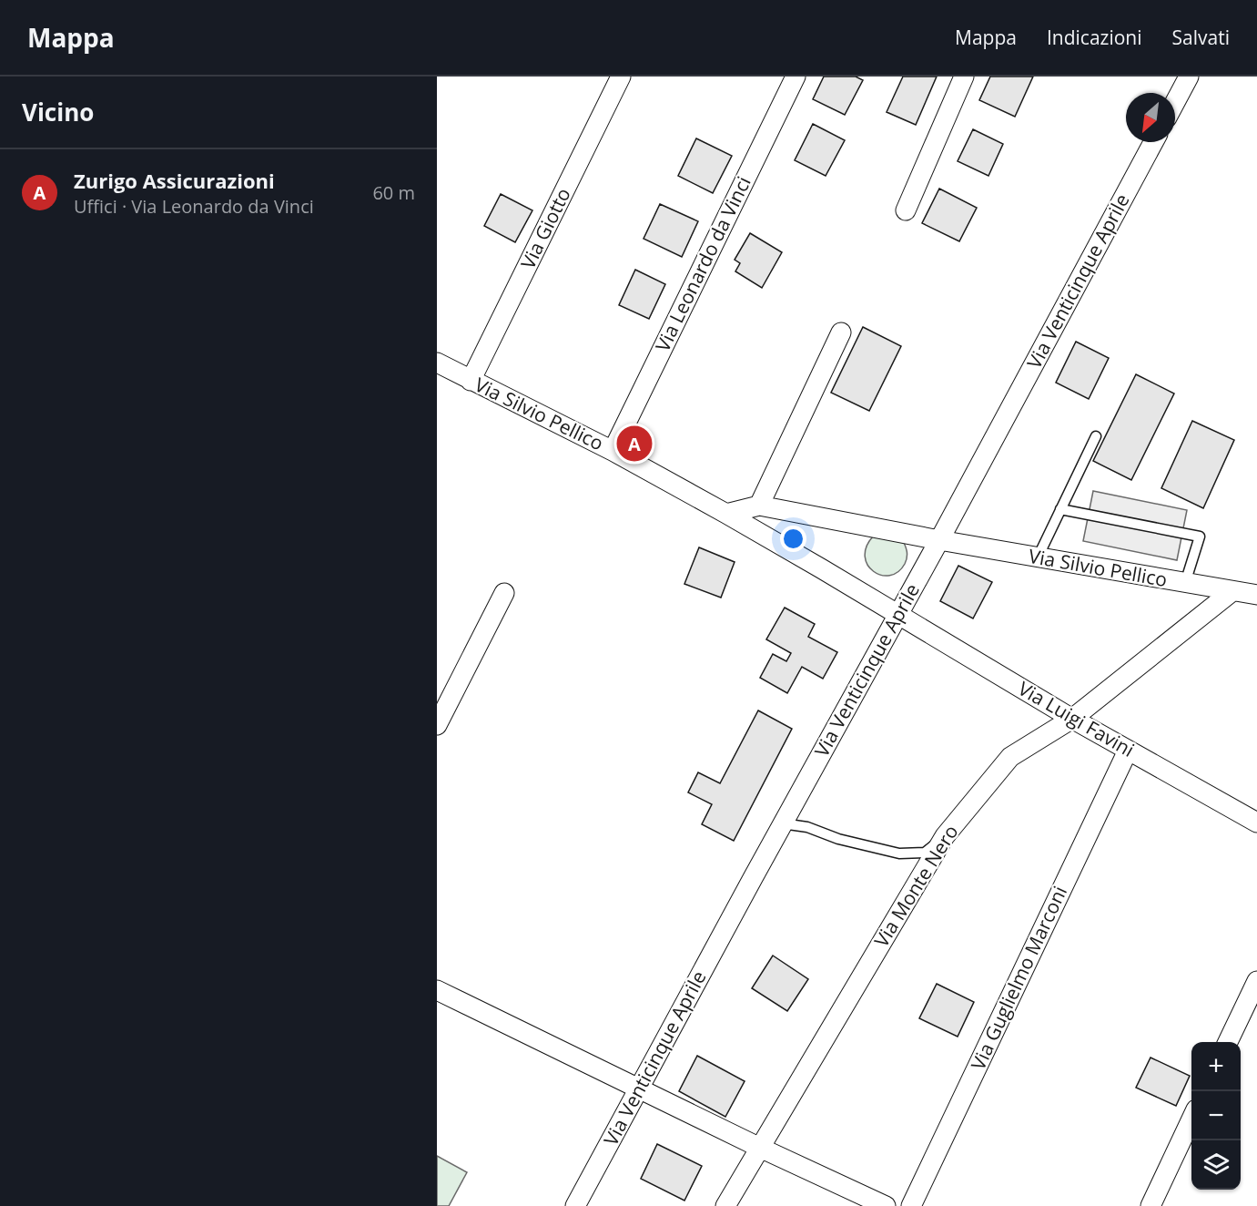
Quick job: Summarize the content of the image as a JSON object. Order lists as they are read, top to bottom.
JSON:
{
  "streets": {
    "street": [
      "Via Giotto",
      "Via Leonardo da Vinci",
      "Via Venticinque Aprile",
      "Via Silvio Pellico",
      "Via Luigi Favini",
      "Via Monte Nero",
      "Via Guglielmo Marconi"
    ]
  },
  "crossings": [
    ["Via Giotto", "Via Silvio Pellico"],
    ["Via Leonardo da Vinci", "Via Silvio Pellico"],
    ["Via Venticinque Aprile", "Via Silvio Pellico"],
    ["Via Venticinque Aprile", "Via Luigi Favini"],
    ["Via Silvio Pellico", "Via Luigi Favini"],
    ["Via Silvio Pellico", "Via Monte Nero"],
    ["Via Luigi Favini", "Via Monte Nero"],
    ["Via Luigi Favini", "Via Guglielmo Marconi"]
  ],
  "north": "bottom left",
  "page": {
    "header": "Mappa",
    "nav": ["Mappa", "Indicazioni", "Salvati"],
    "heading": "Vicino",
    "list": [
      {
        "mark": "A",
        "name": "Zurigo Assicurazioni",
        "note": "Uffici · Via Leonardo da Vinci",
        "value": "60 m"
      }
    ],
    "pins": "A",
    "map_buttons": ["+", "−"]
  }
}
